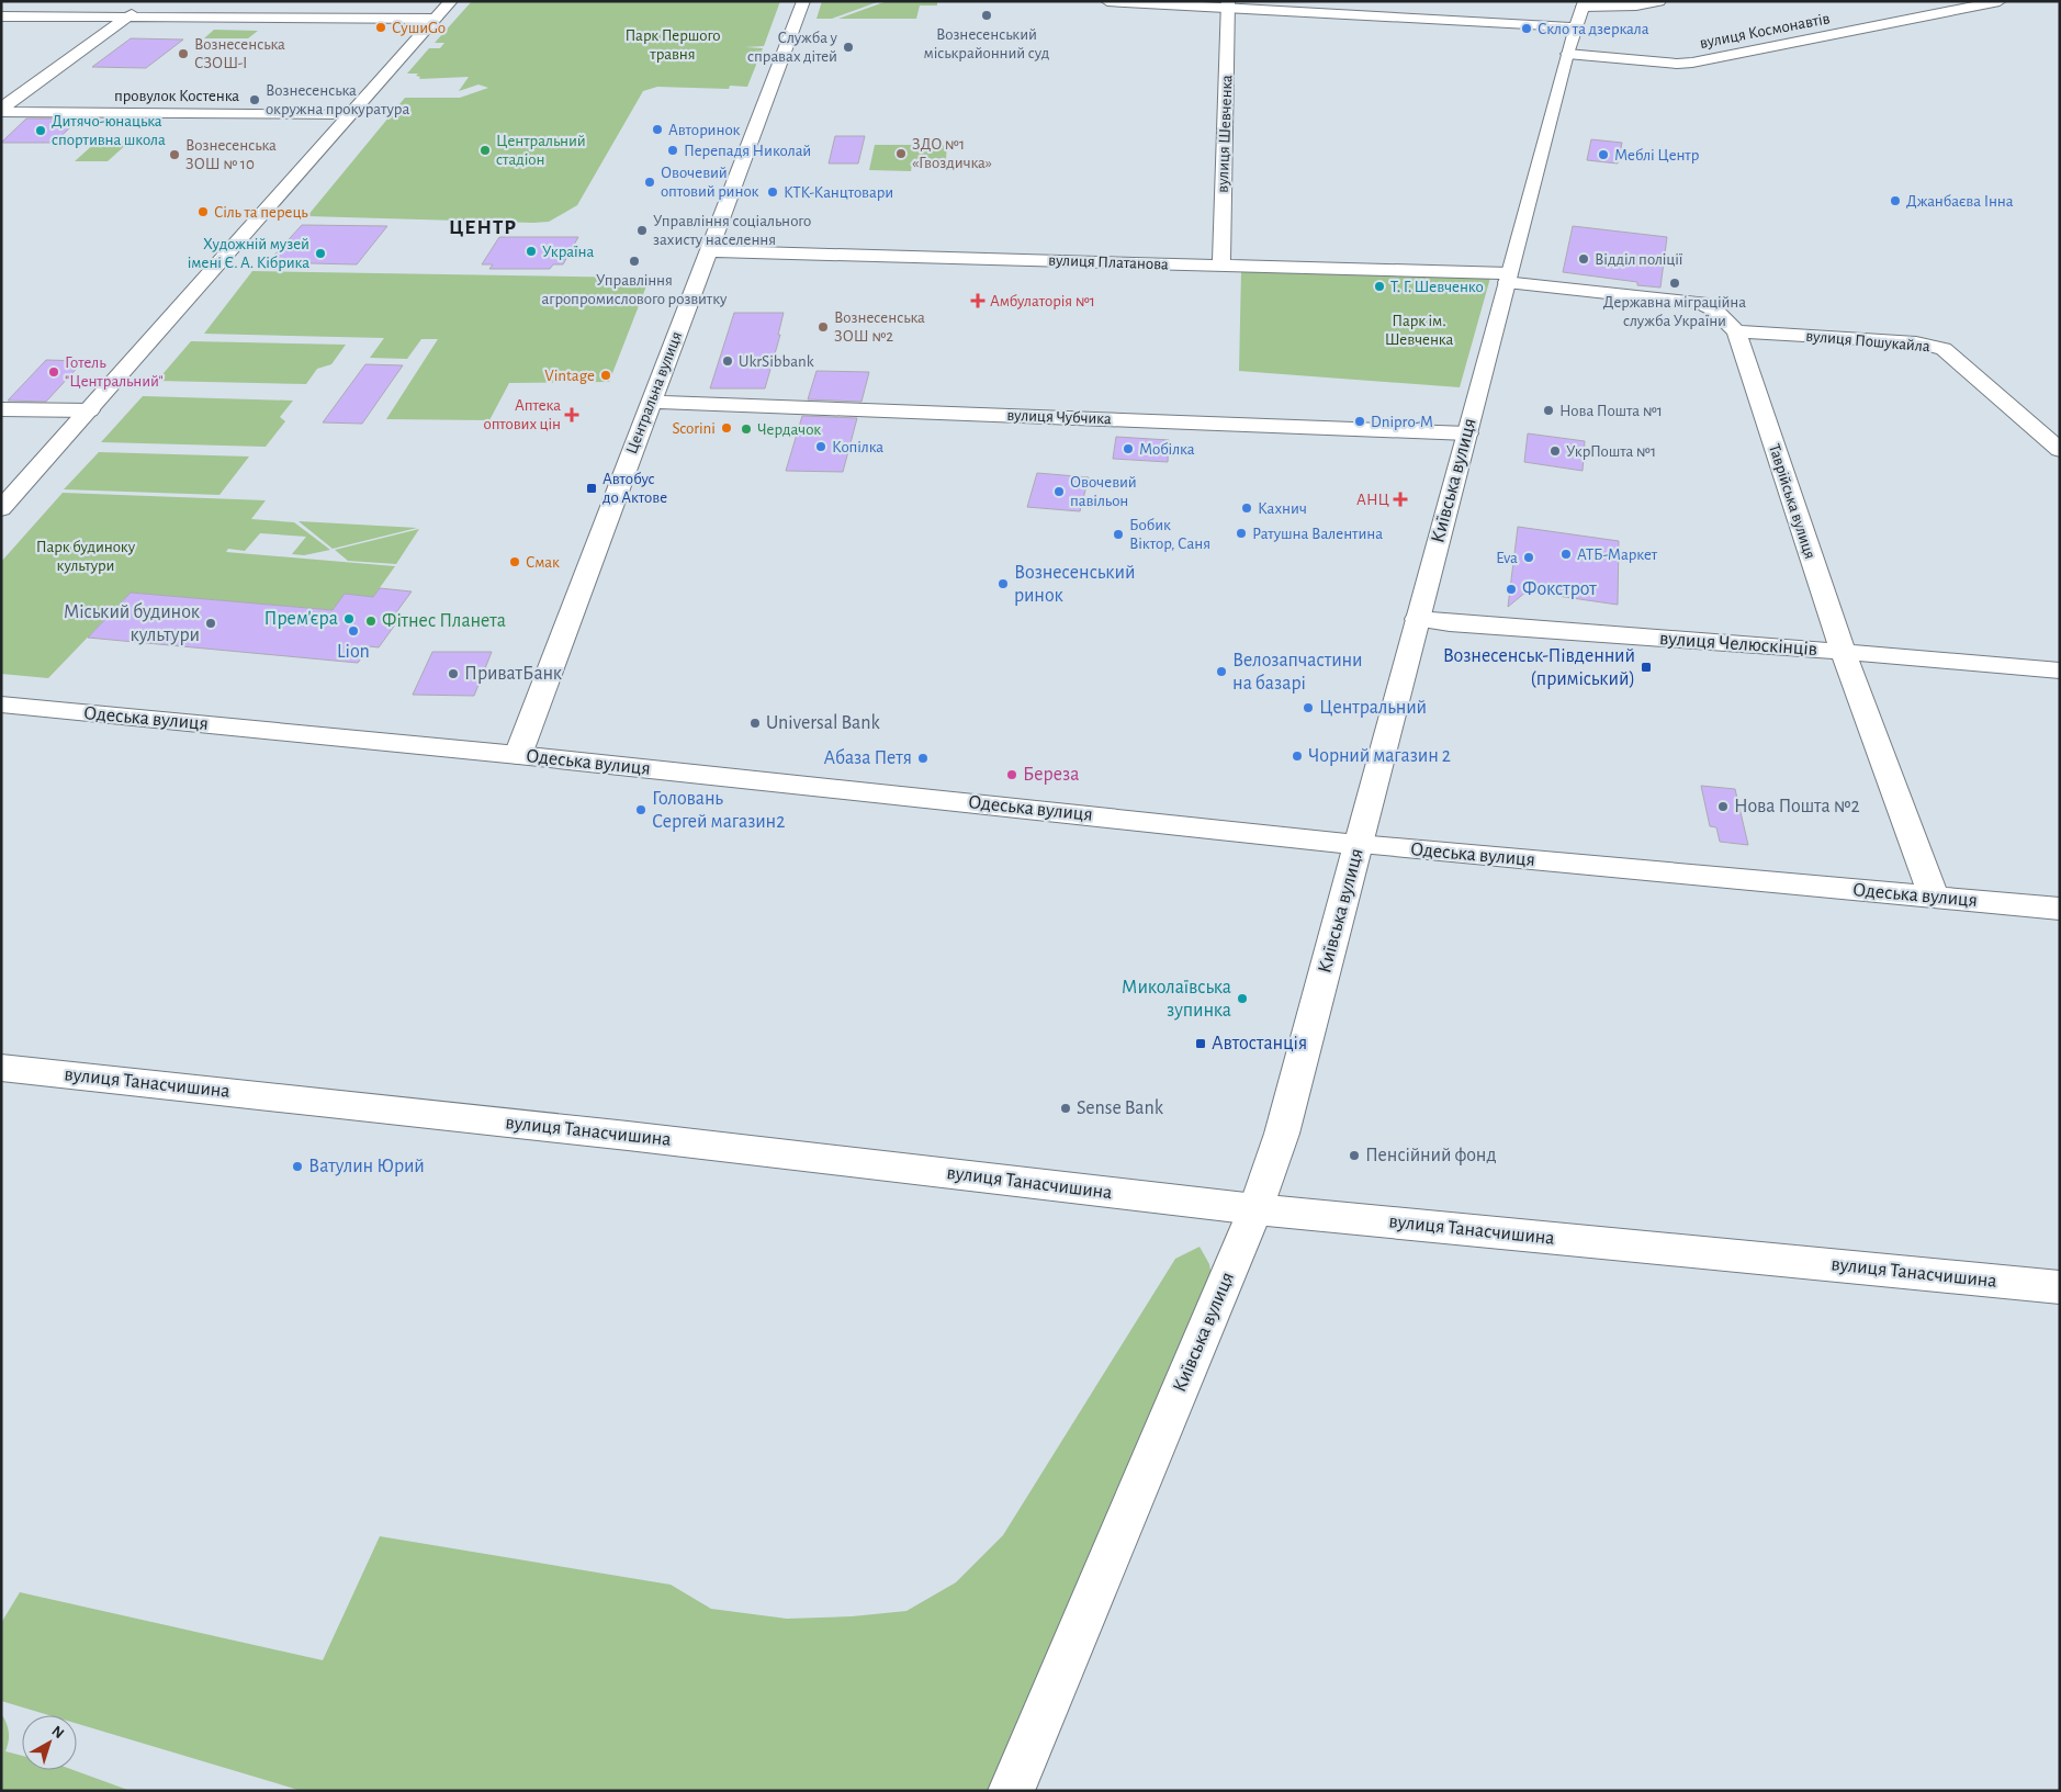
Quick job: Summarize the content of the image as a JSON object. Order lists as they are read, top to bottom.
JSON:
{
  "streets": {
    "street": [
      "вулиця Космонавтів",
      "провулок Костенка",
      "вулиця Шевченка",
      "вулиця Платанова",
      "вулиця Пошукайла",
      "Центральна вулиця",
      "вулиця Чубчика",
      "Київська вулиця",
      "Таврійська вулиця",
      "вулиця Челюскінців",
      "Одеська вулиця",
      "вулиця Танасчишина"
    ]
  },
  "crossings": [
    ["вулиця Космонавтів", "Київська вулиця"],
    ["вулиця Шевченка", "вулиця Платанова"],
    ["вулиця Платанова", "Центральна вулиця"],
    ["вулиця Платанова", "Київська вулиця"],
    ["вулиця Платанова", "Таврійська вулиця"],
    ["вулиця Пошукайла", "Таврійська вулиця"],
    ["Центральна вулиця", "вулиця Чубчика"],
    ["Центральна вулиця", "Одеська вулиця"],
    ["вулиця Чубчика", "Київська вулиця"],
    ["Київська вулиця", "Таврійська вулиця"],
    ["Київська вулиця", "вулиця Челюскінців"],
    ["Київська вулиця", "Одеська вулиця"],
    ["Київська вулиця", "вулиця Танасчишина"],
    ["Таврійська вулиця", "вулиця Челюскінців"],
    ["Таврійська вулиця", "Одеська вулиця"]
  ],
  "districts": ["ЦЕНТР"],
  "parks": ["Парк Першого травня", "Парк ім. Шевченка", "Парк будиноку культури"],
  "places": {
    "other": [
      "Вознесенський міськрайонний суд",
      "СушиGo",
      "Скло та дзеркала",
      "Служба у справах дітей",
      "Вознесенська СЗОШ-І",
      "Вознесенська окружна прокуратура",
      "Авторинок",
      "Дитячо-юнацька спортивна школа",
      "Центральний стадіон",
      "Перепадя Николай",
      "ЗДО №1 «Гвоздичка»",
      "Вознесенська ЗОШ № 10",
      "Меблі Центр",
      "Овочевий оптовий ринок",
      "КТК-Канцтовари",
      "Джанбаєва Інна",
      "Сіль та перець",
      "Управління соціального захисту населення",
      "Україна",
      "Художній музей імені Є. А. Кібрика",
      "Відділ поліції",
      "Управління агропромислового розвитку",
      "Державна міграційна служба України",
      "Т. Г. Шевченко",
      "Вознесенська ЗОШ №2",
      "UkrSibbank",
      "Готель \"Центральний\"",
      "Vintage",
      "Нова Пошта №1",
      "Dnipro-M",
      "Scorini",
      "Чердачок",
      "Копілка",
      "Мобілка",
      "УкрПошта №1",
      "Овочевий павільон",
      "Кахнич",
      "Ратушна Валентина",
      "Бобик Віктор, Саня",
      "АТБ-Маркет",
      "Eva",
      "Смак",
      "Вознесенський ринок",
      "Фокстрот",
      "Прем'єра",
      "Фітнес Планета",
      "Міський будинок культури",
      "Lion",
      "Велозапчастини на базарі",
      "ПриватБанк",
      "Центральний",
      "Universal Bank",
      "Чорний магазин 2",
      "Абаза Петя",
      "Береза",
      "Нова Пошта №2",
      "Головань Сергей магазин2",
      "Миколаївська зупинка",
      "Sense Bank",
      "Пенсійний фонд",
      "Ватулин Юрий"
    ],
    "health": ["Амбулаторія №1", "Аптека оптових цін", "АНЦ"],
    "transit": ["Автобус до Актове", "Вознесенськ-Південний (приміський)", "Автостанція"]
  },
  "north": "top right"
}
